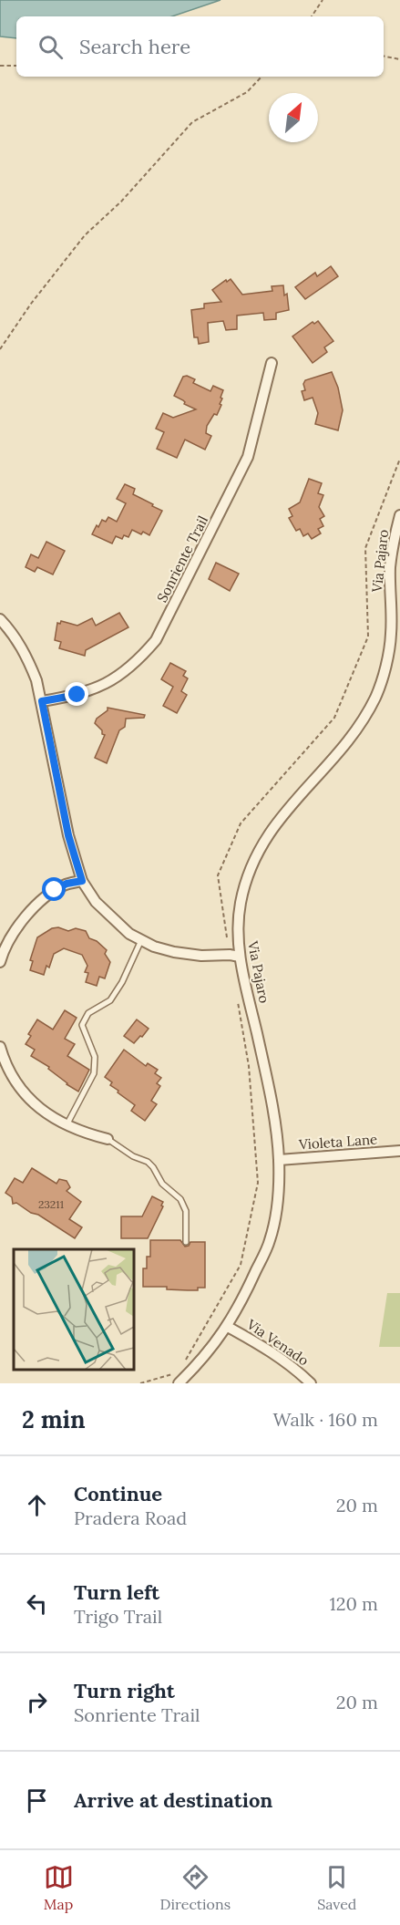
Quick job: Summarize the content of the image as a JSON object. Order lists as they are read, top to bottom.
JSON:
{
  "streets": {
    "street": [
      "Sonriente Trail",
      "Via Pajaro",
      "Violeta Lane",
      "Via Venado"
    ]
  },
  "crossings": [
    ["Via Pajaro", "Violeta Lane"],
    ["Via Pajaro", "Via Venado"]
  ],
  "house_numbers": ["23211"],
  "north": "top right",
  "page": {
    "search": "Search here",
    "heading": ["2 min", "Walk · 160 m"],
    "list": [
      ["Continue", "Pradera Road", "20 m"],
      ["Turn left", "Trigo Trail", "120 m"],
      ["Turn right", "Sonriente Trail", "20 m"],
      "Arrive at destination"
    ],
    "nav": ["Map", "Directions", "Saved"]
  }
}
